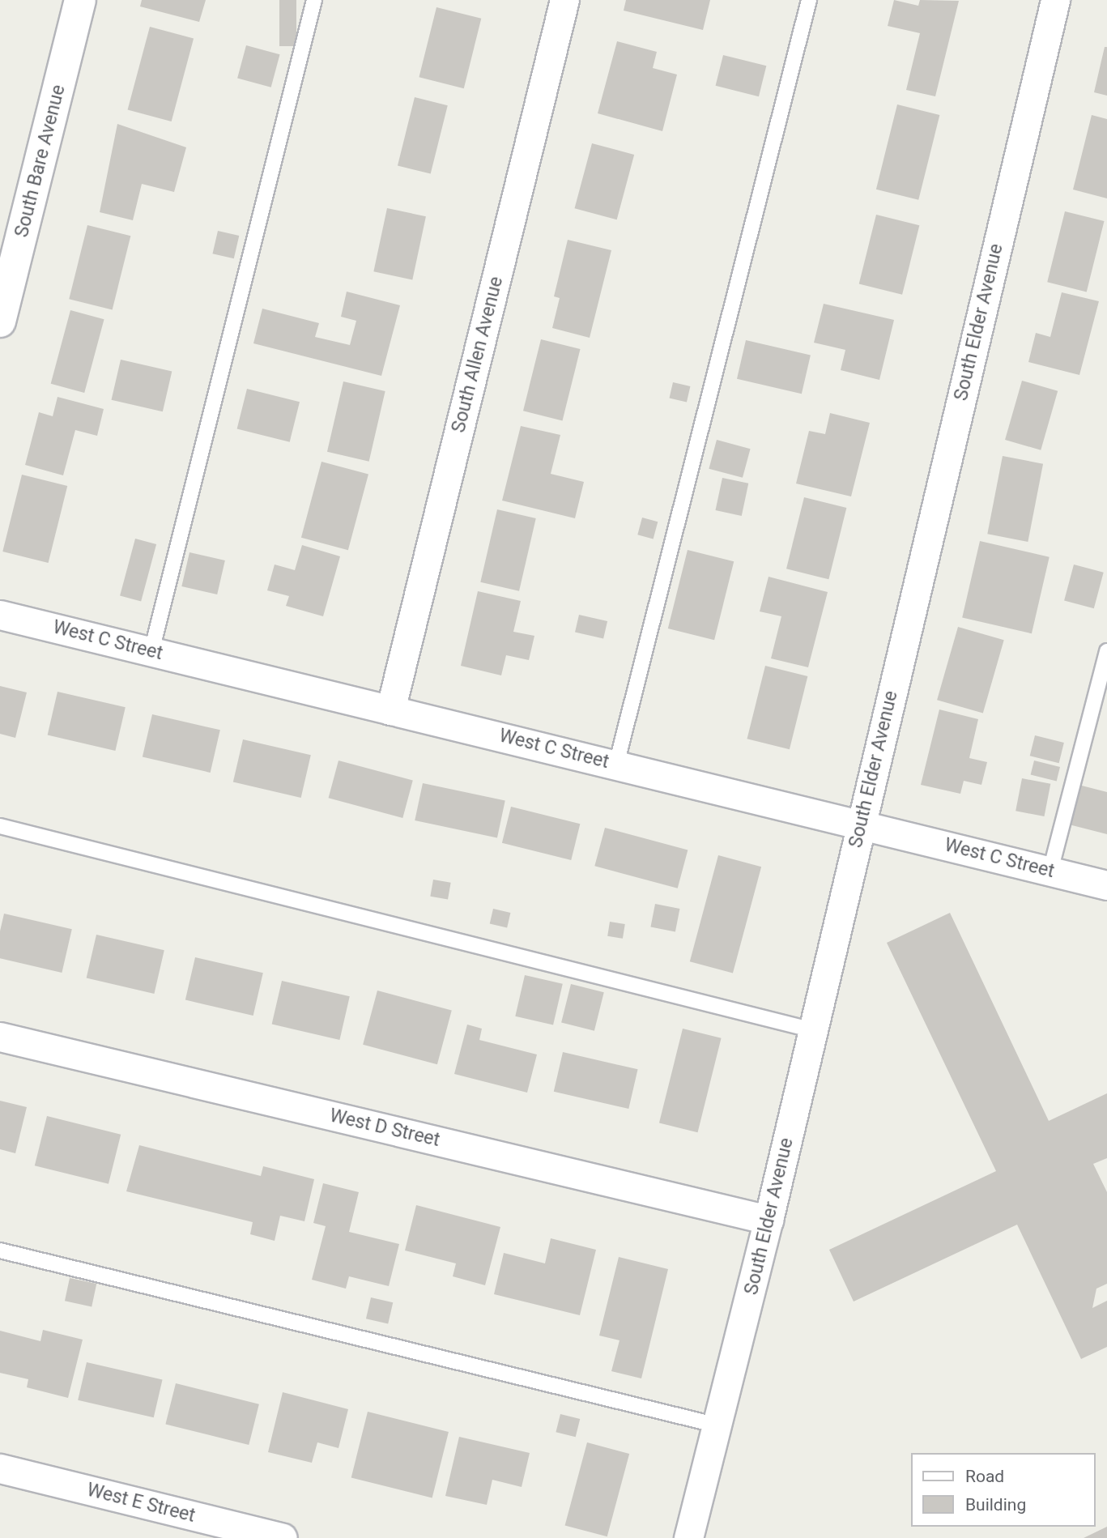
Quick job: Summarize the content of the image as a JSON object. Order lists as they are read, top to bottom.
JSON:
{
  "streets": {
    "street": [
      "South Bare Avenue",
      "South Elder Avenue",
      "South Allen Avenue",
      "West C Street",
      "West D Street",
      "West E Street"
    ]
  },
  "crossings": [
    ["South Elder Avenue", "West C Street"],
    ["South Elder Avenue", "West D Street"],
    ["South Allen Avenue", "West C Street"]
  ],
  "legend": ["Road", "Building"]
}
